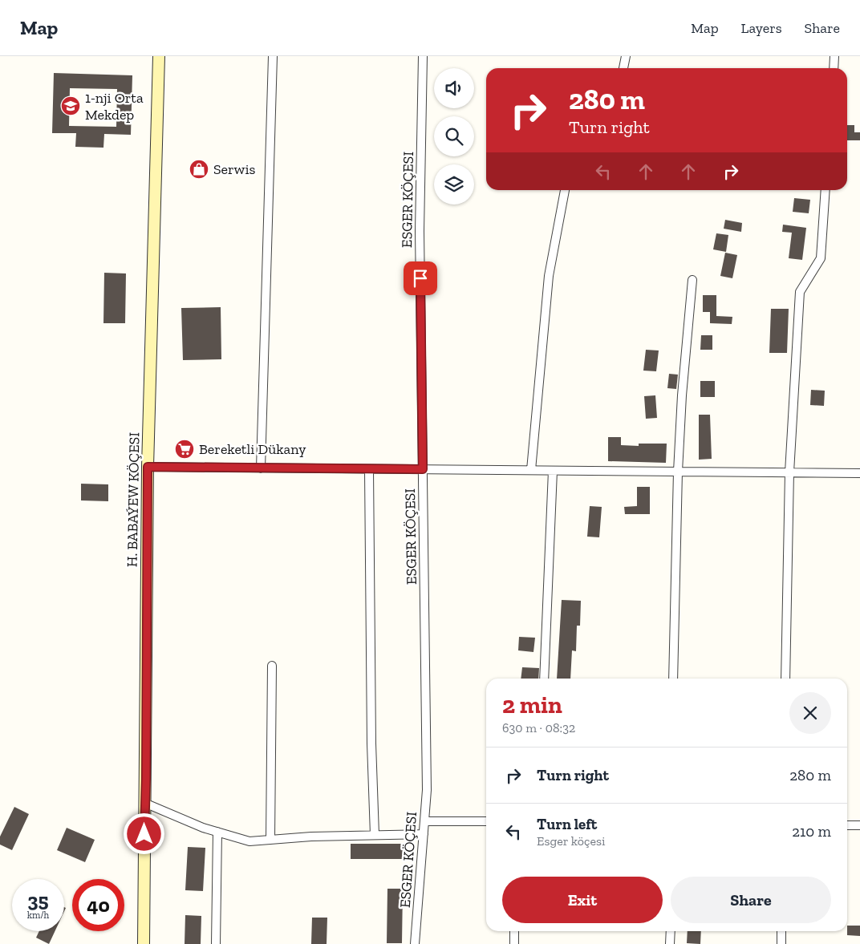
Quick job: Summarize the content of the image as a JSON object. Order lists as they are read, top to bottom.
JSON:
{
  "streets": {
    "street": ["ESGER KÖÇESI", "H. BABAÝEW KÖÇESI"]
  },
  "places": {
    "school or university": ["1-nji Orta Mekdep"],
    "shop": ["Serwis"],
    "supermarket": ["Bereketli Dükany"]
  },
  "page": {
    "header": "Map",
    "nav": ["Map", "Layers", "Share"],
    "turn": ["280 m", "Turn right"],
    "heading": ["2 min", "630 m · 08:32"],
    "list": [
      {
        "name": "Turn right",
        "value": "280 m"
      },
      {
        "name": "Turn left",
        "note": "Esger köçesi",
        "value": "210 m"
      }
    ],
    "buttons": ["Exit", "Share"],
    "speed": "35 km/h",
    "limit": "40"
  }
}
